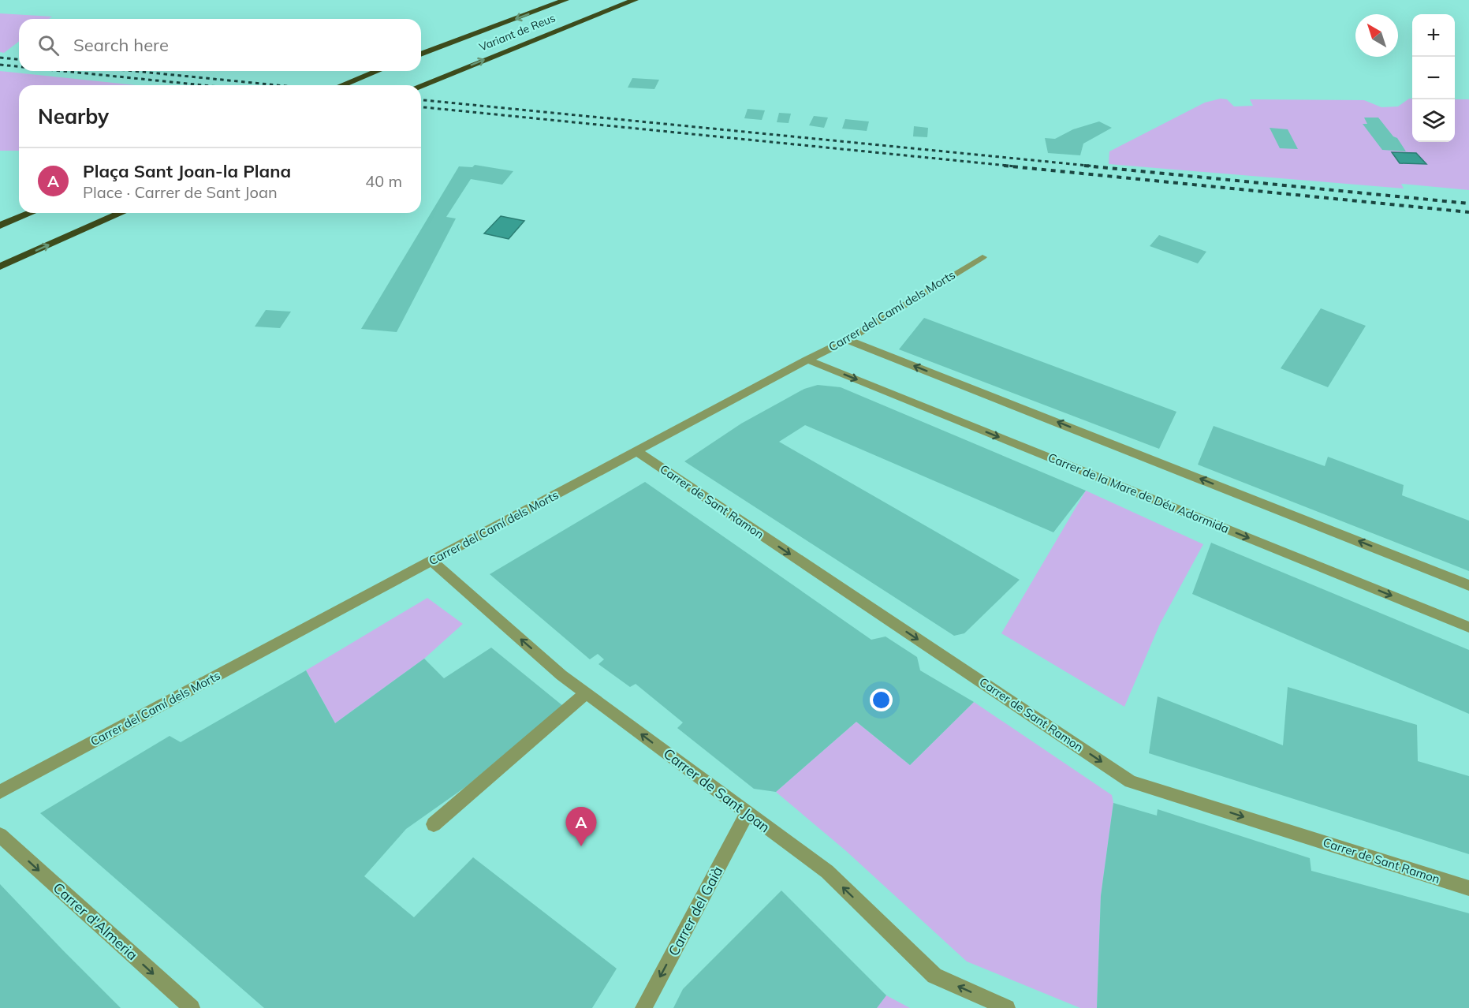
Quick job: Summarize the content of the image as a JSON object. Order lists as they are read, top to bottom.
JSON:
{
  "streets": {
    "highway": ["Variant de Reus"],
    "street": [
      "Carrer del Camí dels Morts",
      "Carrer de la Mare de Déu Adormida",
      "Carrer de Sant Ramon",
      "Carrer de Sant Joan",
      "Carrer del Gaià",
      "Carrer d'Almeria"
    ]
  },
  "crossings": [
    ["Carrer del Camí dels Morts", "Carrer de la Mare de Déu Adormida"],
    ["Carrer del Camí dels Morts", "Carrer de Sant Ramon"],
    ["Carrer del Camí dels Morts", "Carrer de Sant Joan"],
    ["Carrer de Sant Joan", "Carrer del Gaià"]
  ],
  "one_way": [
    "Carrer de Sant Ramon",
    "Carrer de Sant Joan",
    "Carrer del Gaià",
    "Carrer d'Almeria"
  ],
  "north": "top left",
  "page": {
    "map_buttons": ["+", "−"],
    "search": "Search here",
    "heading": "Nearby",
    "list": [
      {
        "mark": "A",
        "name": "Plaça Sant Joan-la Plana",
        "note": "Place · Carrer de Sant Joan",
        "value": "40 m"
      }
    ],
    "pins": "A"
  }
}
